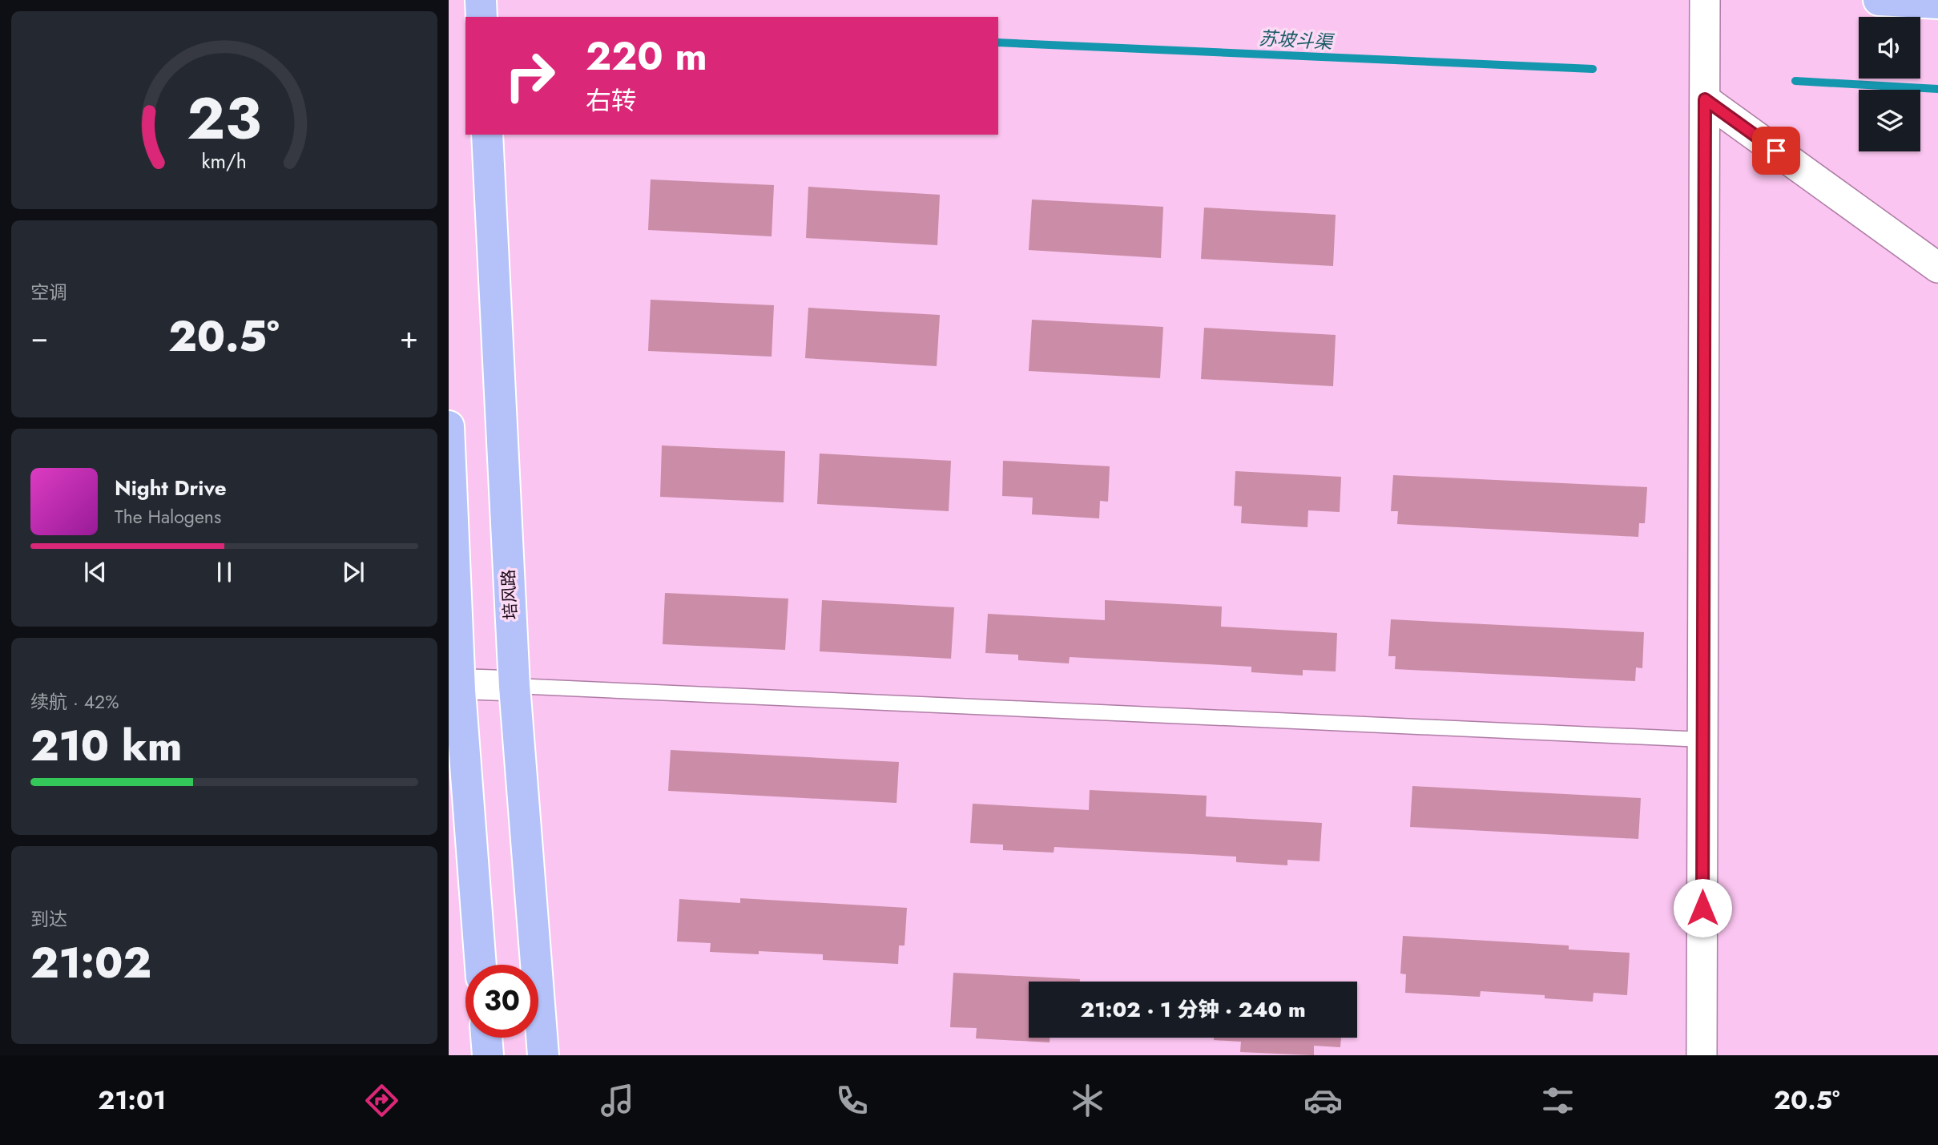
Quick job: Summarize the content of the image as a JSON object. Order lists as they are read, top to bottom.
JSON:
{
  "streets": {
    "main road": ["培风路"]
  },
  "water": ["苏坡斗渠"],
  "page": {
    "turn": ["220 m", "右转"],
    "tile": [
      "空调",
      ["续航 · 42%", "210 km"],
      ["到达", "21:02"]
    ],
    "heat": ["−", "20.5°", "+"],
    "song": ["Night Drive", "The Halogens"],
    "limit": "30",
    "trip": "21:02 · 1 分钟 · 240 m",
    "tabs": ["21:01", "20.5°"],
    "gauge": ["23", "km/h"]
  }
}
